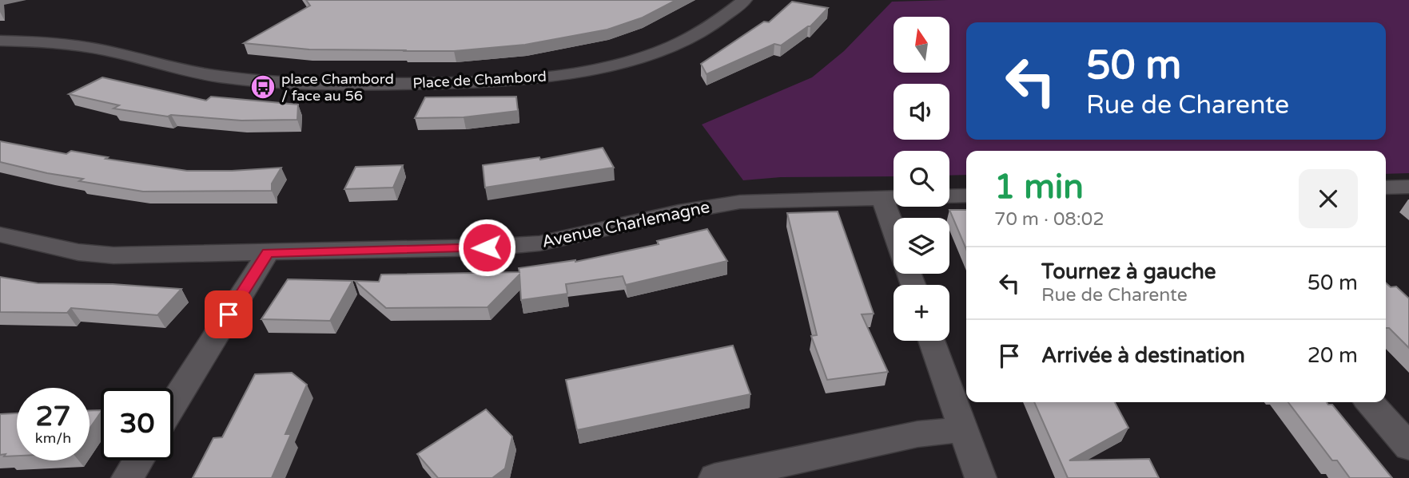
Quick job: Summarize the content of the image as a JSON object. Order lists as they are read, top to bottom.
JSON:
{
  "streets": {
    "street": ["Place de Chambord", "Avenue Charlemagne"]
  },
  "places": {
    "bus stop": ["place Chambord / face au 56"]
  },
  "north": "top",
  "page": {
    "map_buttons": "+",
    "turn": ["50 m", "Rue de Charente"],
    "heading": ["1 min", "70 m · 08:02"],
    "list": [
      {
        "name": "Tournez à gauche",
        "note": "Rue de Charente",
        "value": "50 m"
      },
      {
        "name": "Arrivée à destination",
        "value": "20 m"
      }
    ],
    "speed": "27 km/h",
    "limit": "30"
  }
}
